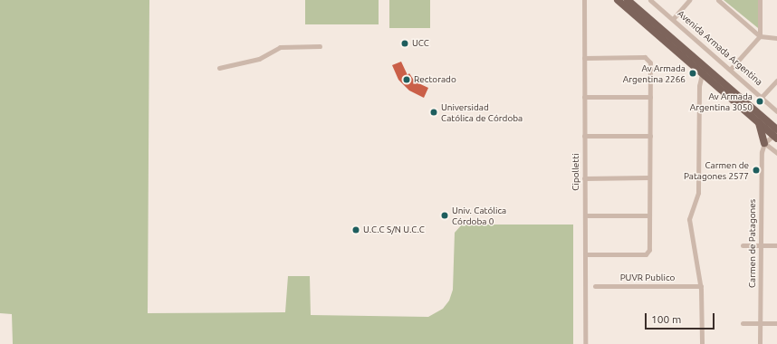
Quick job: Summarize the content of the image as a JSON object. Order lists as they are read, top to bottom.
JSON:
{
  "streets": {
    "street": [
      "Avenida Armada Argentina",
      "Cipolletti",
      "Carmen de Patagones",
      "PUVR Publico"
    ]
  },
  "places": [
    "UCC",
    "Av Armada Argentina 2266",
    "Rectorado",
    "Av Armada Argentina 3050",
    "Universidad Católica de Córdoba",
    "Carmen de Patagones 2577",
    "Univ. Católica Córdoba 0",
    "U.C.C S/N U.C.C"
  ],
  "scale_bar": "100 m"
}
